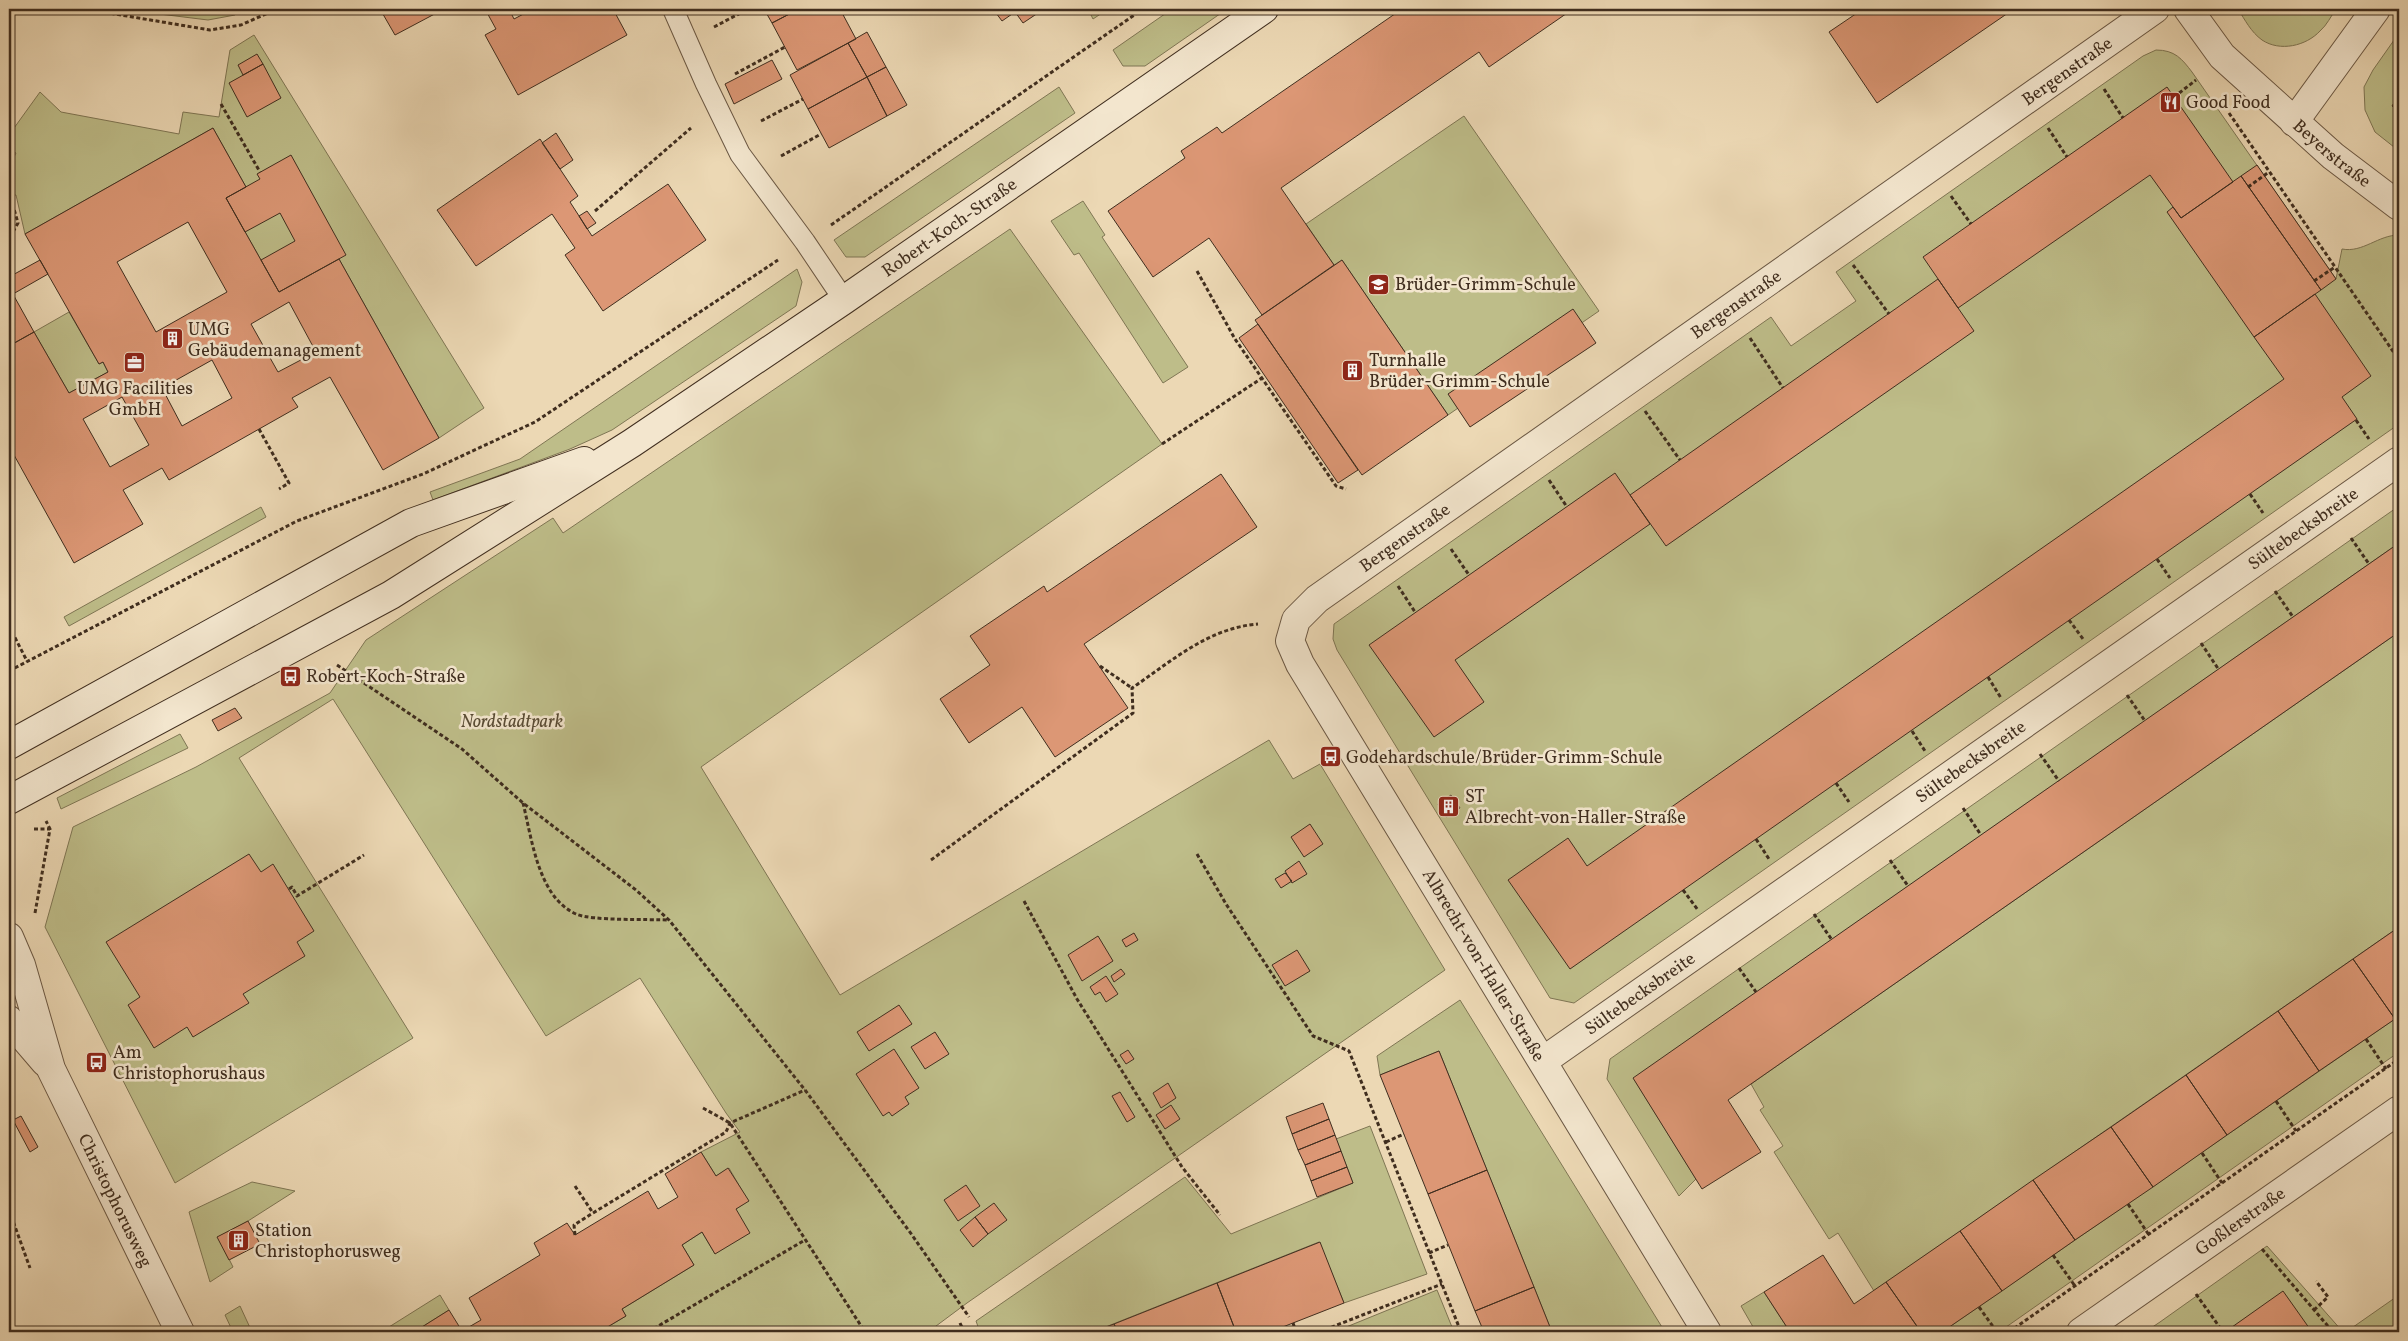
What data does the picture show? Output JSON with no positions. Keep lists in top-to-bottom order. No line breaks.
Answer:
{"streets":{"street":["Bergenstraße","Beyerstraße","Robert-Koch-Straße","Sültebecksbreite","Albrecht-von-Haller-Straße","Christophorusweg","Goßlerstraße"]},"crossings":[["Bergenstraße","Albrecht-von-Haller-Straße"],["Sültebecksbreite","Albrecht-von-Haller-Straße"]],"parks":["Nordstadtpark"],"places":{"restaurant":["Good Food"],"school or university":["Brüder-Grimm-Schule"],"building":["UMG Gebäudemanagement","Turnhalle Brüder-Grimm-Schule","ST Albrecht-von-Haller-Straße","Station Christophorusweg"],"office":["UMG Facilities GmbH"],"bus stop":["Robert-Koch-Straße","Godehardschule/Brüder-Grimm-Schule","Am Christophorushaus"]}}
